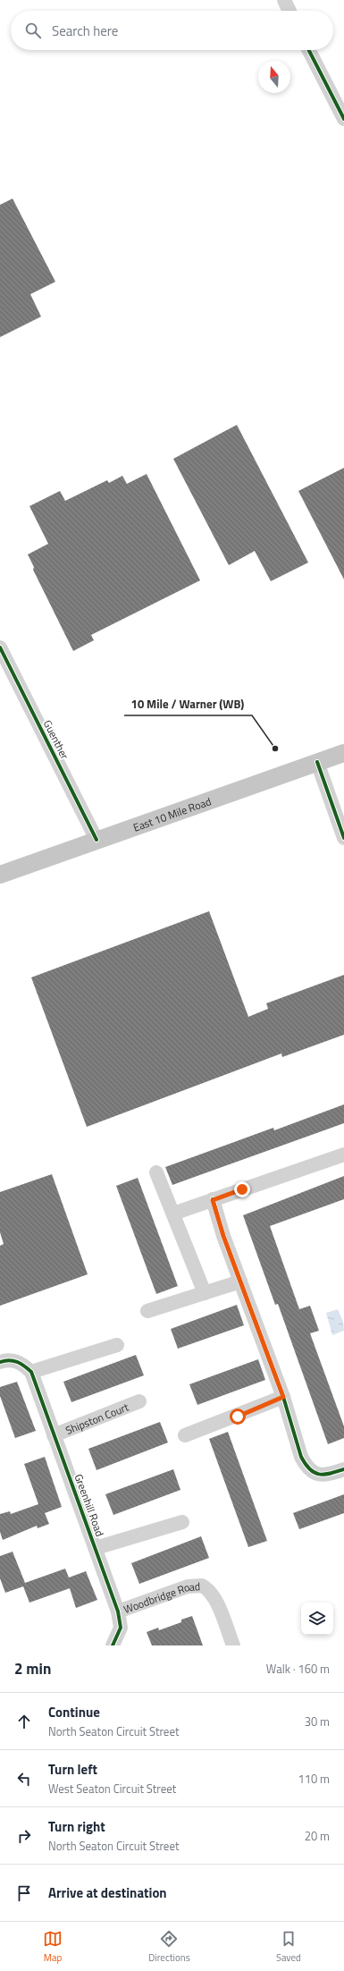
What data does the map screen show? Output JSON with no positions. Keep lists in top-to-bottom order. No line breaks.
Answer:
{"streets":{"main road":["East 10 Mile Road"],"street":["Guenther","Shipston Court","Greenhill Road","Woodbridge Road"]},"crossings":[["Guenther","East 10 Mile Road"],["Shipston Court","Greenhill Road"],["Greenhill Road","Woodbridge Road"]],"places":["10 Mile / Warner (WB)"],"north":"top","page":{"search":"Search here","heading":["2 min","Walk · 160 m"],"list":[["Continue","North Seaton Circuit Street","30 m"],["Turn left","West Seaton Circuit Street","110 m"],["Turn right","North Seaton Circuit Street","20 m"],"Arrive at destination"],"nav":["Map","Directions","Saved"]}}
